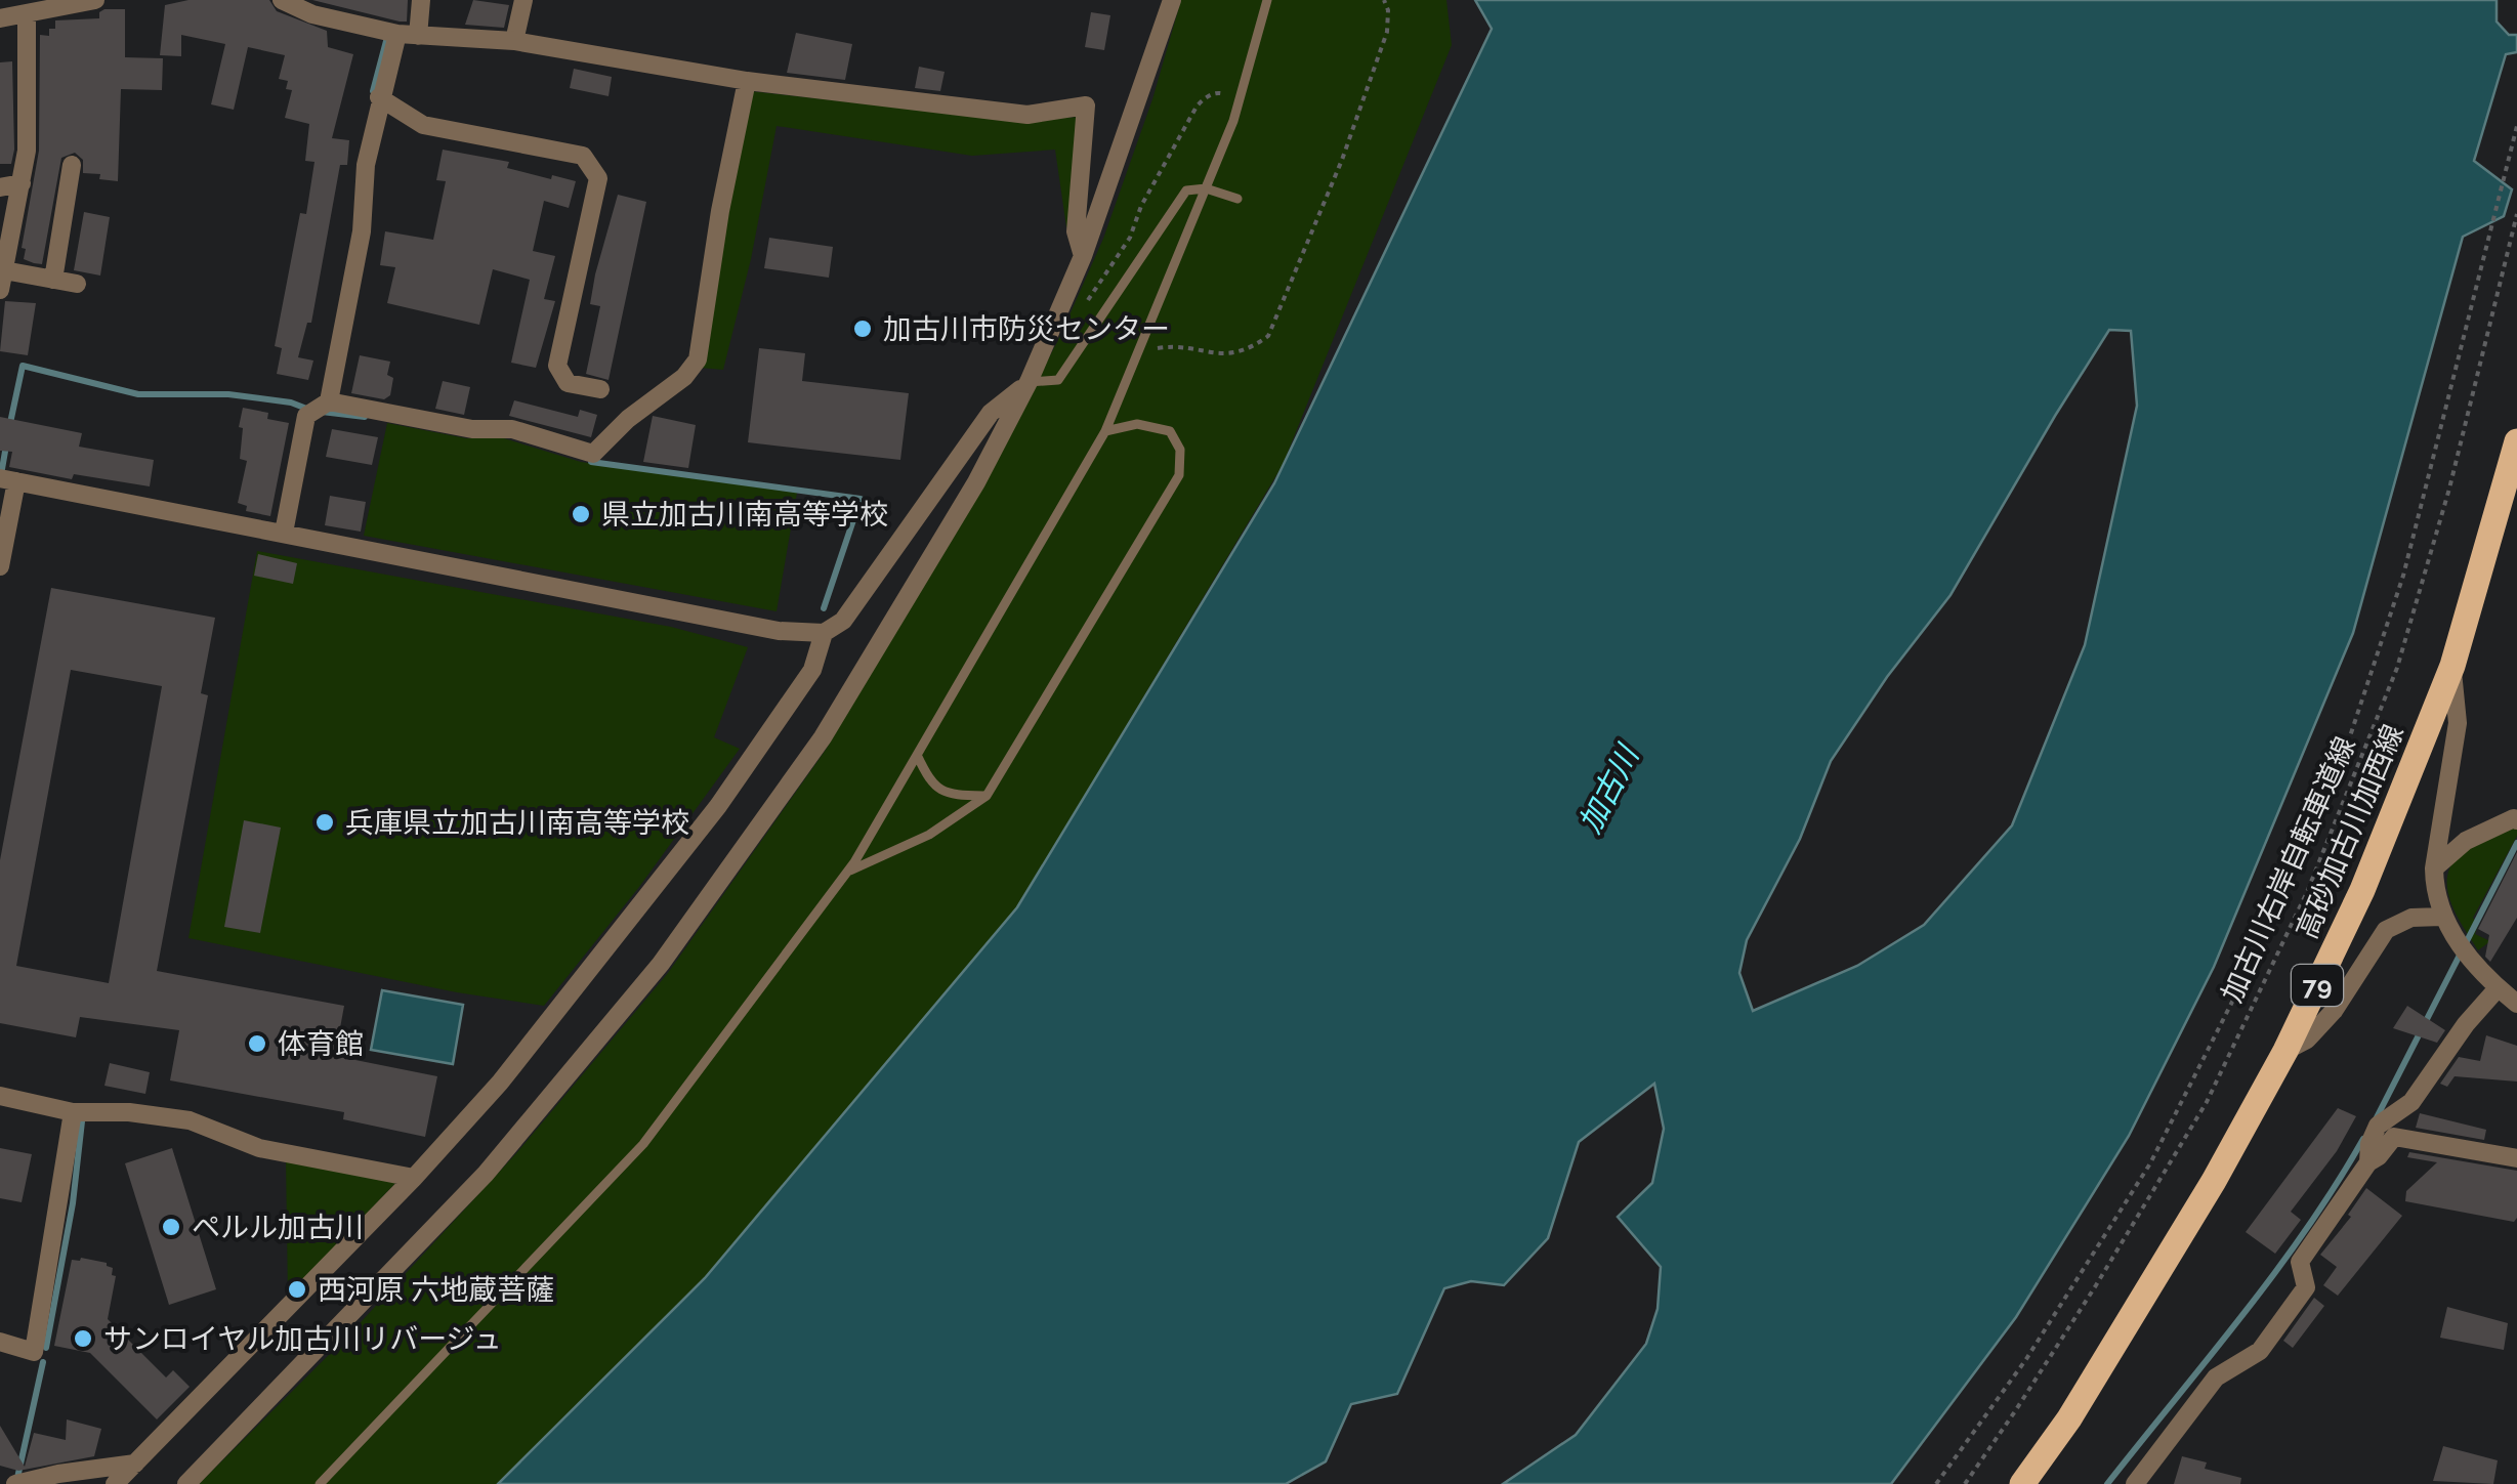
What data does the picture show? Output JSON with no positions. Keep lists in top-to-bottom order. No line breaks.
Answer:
{"streets":{"main road":["高砂加古川加西線","79"],"path":["加古川右岸自転車道線"]},"water":["加古川"],"places":["加古川市防災センター","県立加古川南高等学校","兵庫県立加古川南高等学校","体育館","ペルル加古川","西河原 六地蔵菩薩","サンロイヤル加古川リバージュ"]}
